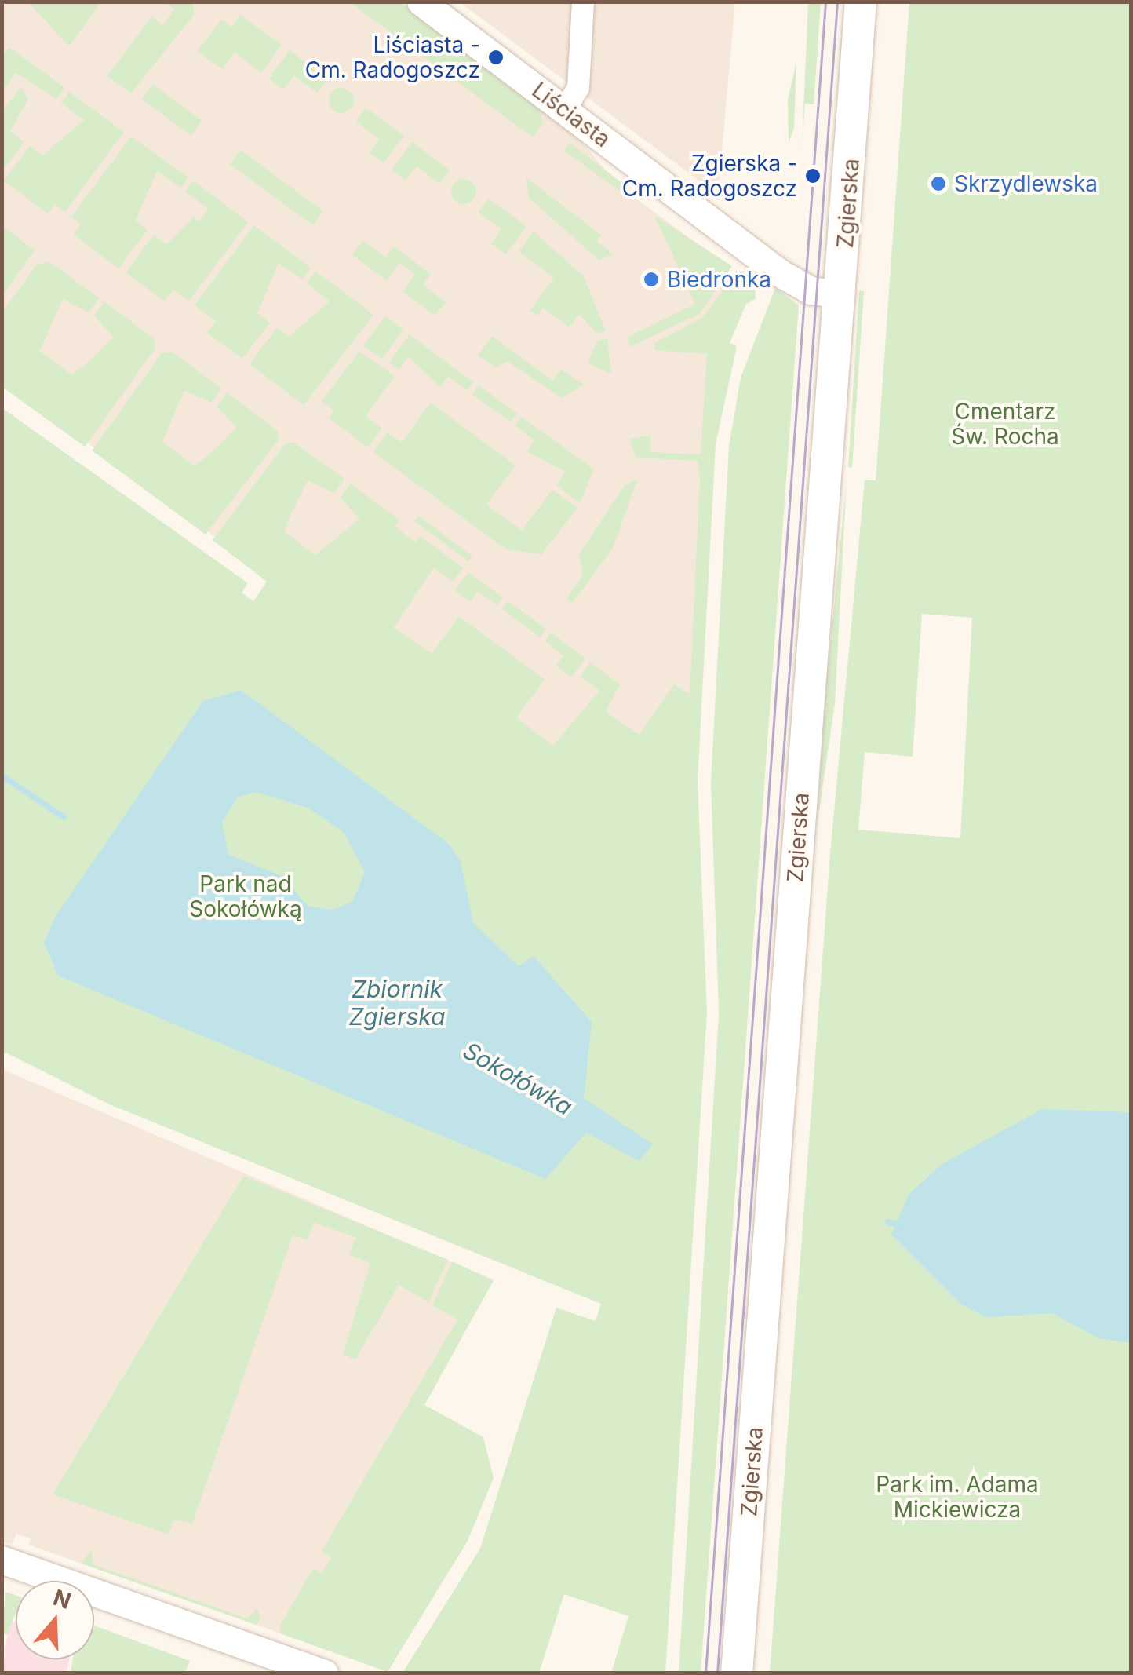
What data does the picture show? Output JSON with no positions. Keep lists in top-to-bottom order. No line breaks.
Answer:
{"streets":{"main road":["Zgierska"],"street":["Liściasta"]},"crossings":[["Liściasta","Zgierska"]],"water":["Zbiornik Zgierska","Sokołówka"],"parks":["Cmentarz Św. Rocha","Park nad Sokołówką","Park im. Adama Mickiewicza"],"places":["Liściasta - Cm. Radogoszcz","Zgierska - Cm. Radogoszcz","Skrzydlewska","Biedronka"],"north":"top"}
